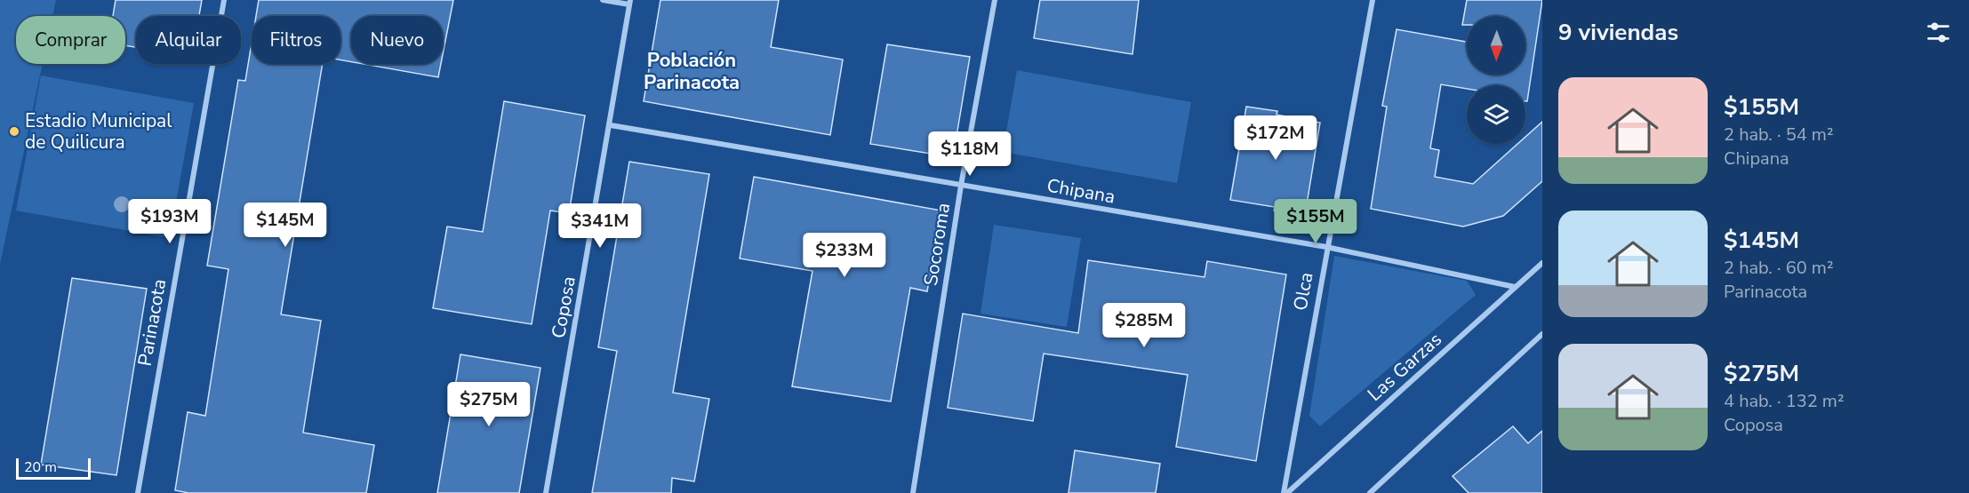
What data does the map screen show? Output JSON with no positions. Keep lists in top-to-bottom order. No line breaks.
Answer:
{"streets":{"street":["Chipana","Socoroma","Olca","Coposa","Parinacota","Las Garzas"]},"crossings":[["Chipana","Socoroma"],["Chipana","Olca"],["Chipana","Coposa"],["Chipana","Las Garzas"],["Olca","Las Garzas"]],"districts":["Población Parinacota"],"places":["Estadio Municipal de Quilicura"],"scale_bar":"20 m","north":"bottom","page":{"heading":"9 viviendas","chip":["Comprar","Alquilar","Filtros","Nuevo"],"list":[{"name":"$155M","note":"2 hab. · 54 m² · Chipana"},{"name":"$145M","note":"2 hab. · 60 m² · Parinacota"},{"name":"$275M","note":"4 hab. · 132 m² · Coposa"}],"price":["$172M","$118M","$193M","$155M","$145M","$341M","$233M","$285M","$275M"],"scale":"20 m"}}
